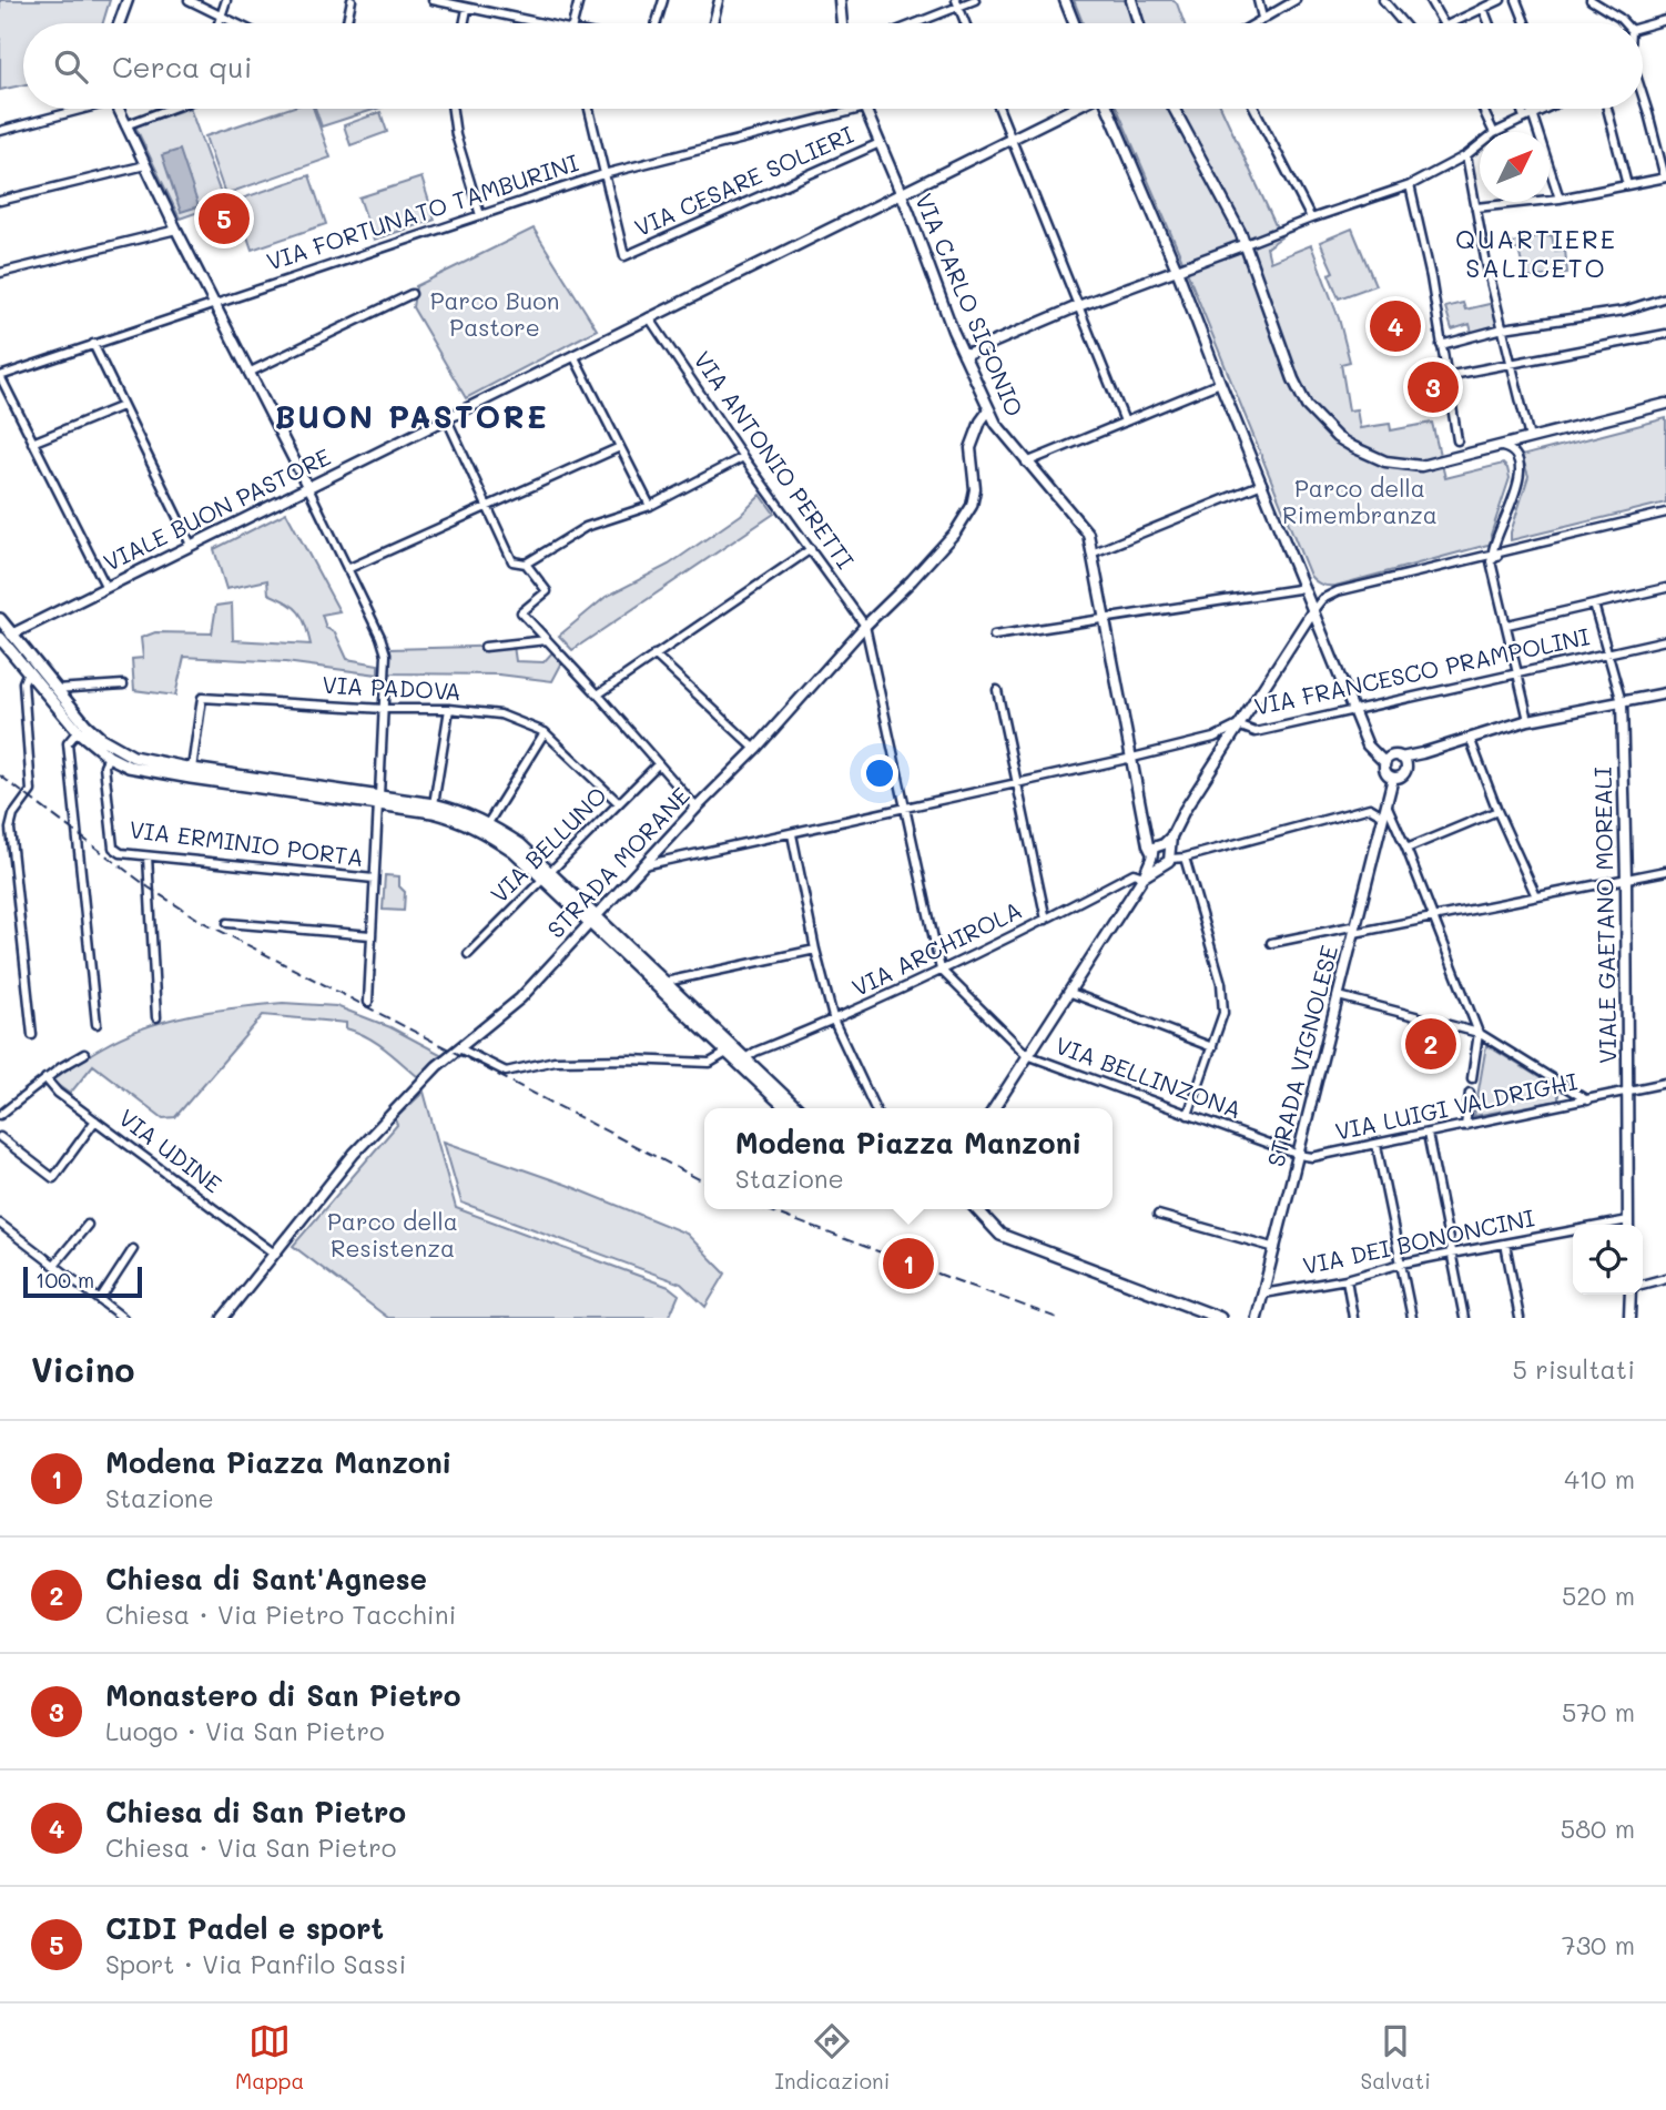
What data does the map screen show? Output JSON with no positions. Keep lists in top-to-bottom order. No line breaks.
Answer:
{"streets":{"street":["VIA CESARE SOLIERI","VIA FORTUNATO TAMBURINI","VIA CARLO SIGONIO","VIA ANTONIO PERETTI","VIALE BUON PASTORE","VIA FRANCESCO PRAMPOLINI","VIA PADOVA","VIA ERMINIO PORTA","VIA BELLUNO","STRADA MORANE","VIALE GAETANO MOREALI","VIA ARCHIROLA","STRADA VIGNOLESE","VIA BELLINZONA","VIA LUIGI VALDRIGHI","VIA UDINE","VIA DEI BONONCINI"]},"crossings":[["VIA CESARE SOLIERI","VIA FORTUNATO TAMBURINI"],["VIA CESARE SOLIERI","VIA CARLO SIGONIO"],["VIA CARLO SIGONIO","VIALE BUON PASTORE"],["VIA CARLO SIGONIO","VIA FRANCESCO PRAMPOLINI"],["VIA CARLO SIGONIO","STRADA MORANE"],["VIA ANTONIO PERETTI","VIALE BUON PASTORE"],["VIA ANTONIO PERETTI","STRADA MORANE"],["VIA FRANCESCO PRAMPOLINI","STRADA MORANE"],["VIA FRANCESCO PRAMPOLINI","VIALE GAETANO MOREALI"],["VIA PADOVA","VIA BELLUNO"],["STRADA MORANE","VIA UDINE"],["VIALE GAETANO MOREALI","VIA LUIGI VALDRIGHI"],["STRADA VIGNOLESE","VIA BELLINZONA"],["STRADA VIGNOLESE","VIA LUIGI VALDRIGHI"],["STRADA VIGNOLESE","VIA DEI BONONCINI"],["VIA BELLINZONA","VIA LUIGI VALDRIGHI"]],"districts":["QUARTIERE SALICETO","BUON PASTORE"],"parks":["Parco Buon Pastore","Parco della Rimembranza","Parco della Resistenza"],"scale_bar":"100 m","north":"top right","page":{"search":"Cerca qui","pins":["5","4","3","2","1"],"popup":["Modena Piazza Manzoni","Stazione"],"scale":"100 m","heading":["Vicino","5 risultati"],"list":[{"mark":"1","name":"Modena Piazza Manzoni","note":"Stazione","value":"410 m"},{"mark":"2","name":"Chiesa di Sant'Agnese","note":"Chiesa · Via Pietro Tacchini","value":"520 m"},{"mark":"3","name":"Monastero di San Pietro","note":"Luogo · Via San Pietro","value":"570 m"},{"mark":"4","name":"Chiesa di San Pietro","note":"Chiesa · Via San Pietro","value":"580 m"},{"mark":"5","name":"CIDI Padel e sport","note":"Sport · Via Panfilo Sassi","value":"730 m"}],"nav":["Mappa","Indicazioni","Salvati"]}}
